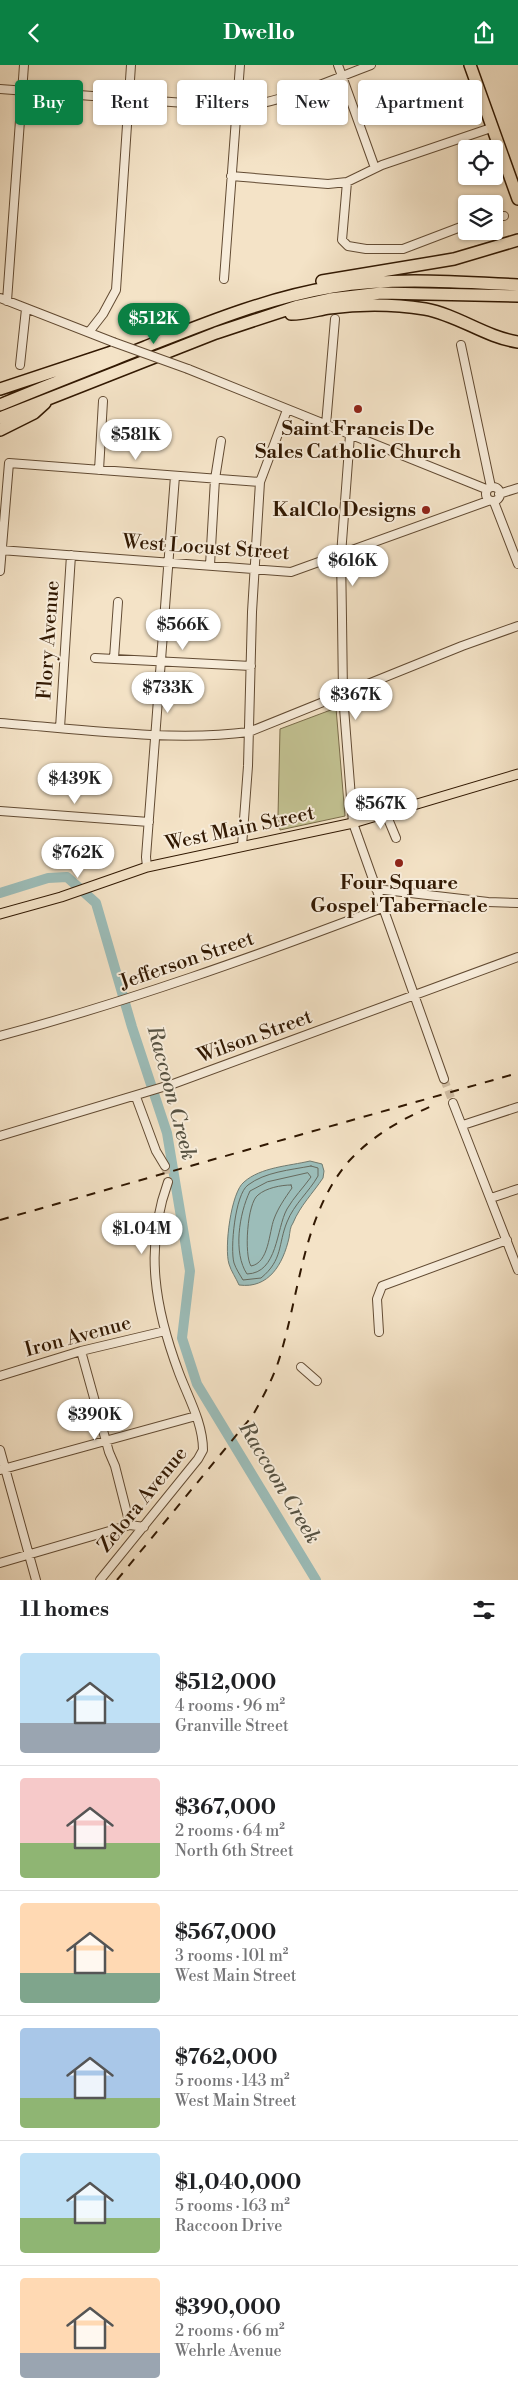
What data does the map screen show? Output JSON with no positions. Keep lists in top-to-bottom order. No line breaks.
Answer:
{"streets":{"main road":["West Main Street"],"street":["West Locust Street","Flory Avenue","Jefferson Street","Wilson Street","Iron Avenue","Zelora Avenue"]},"crossings":[["West Locust Street","Flory Avenue"]],"water":["Raccoon Creek"],"places":["Saint Francis De Sales Catholic Church","KalClo Designs","Four Square Gospel Tabernacle"],"page":{"header":"Dwello","chip":["Buy","Rent","Filters","New","Apartment"],"price":["$512K","$581K","$616K","$566K","$733K","$367K","$439K","$567K","$762K","$1.04M","$390K"],"heading":"11 homes","list":[{"name":"$512,000","note":"4 rooms · 96 m² · Granville Street"},{"name":"$367,000","note":"2 rooms · 64 m² · North 6th Street"},{"name":"$567,000","note":"3 rooms · 101 m² · West Main Street"},{"name":"$762,000","note":"5 rooms · 143 m² · West Main Street"},{"name":"$1,040,000","note":"5 rooms · 163 m² · Raccoon Drive"},{"name":"$390,000","note":"2 rooms · 66 m² · Wehrle Avenue"}]}}
